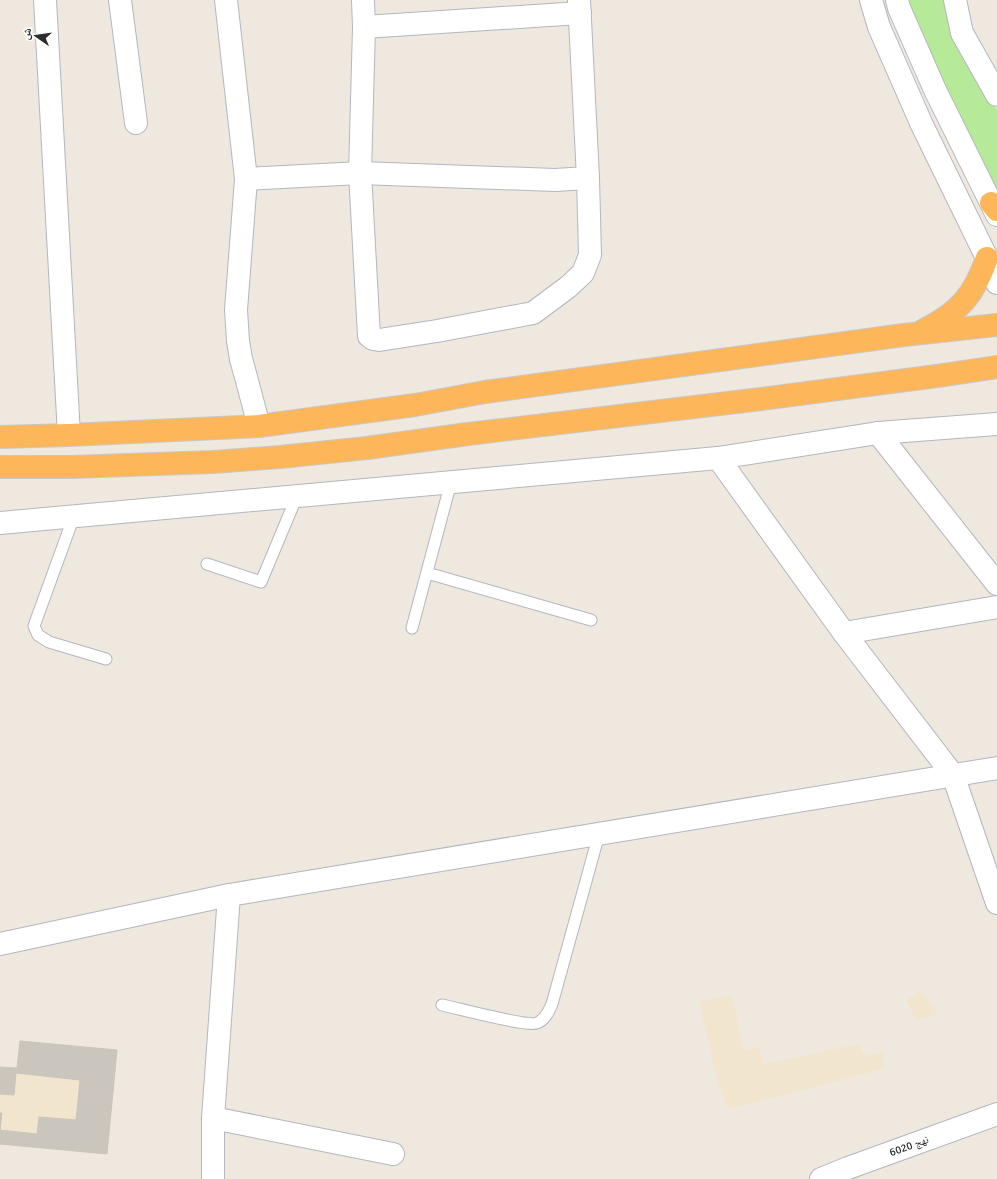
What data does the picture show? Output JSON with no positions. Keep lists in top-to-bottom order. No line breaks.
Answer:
{"streets":{"street":["نهج 6020"]},"north":"left"}
